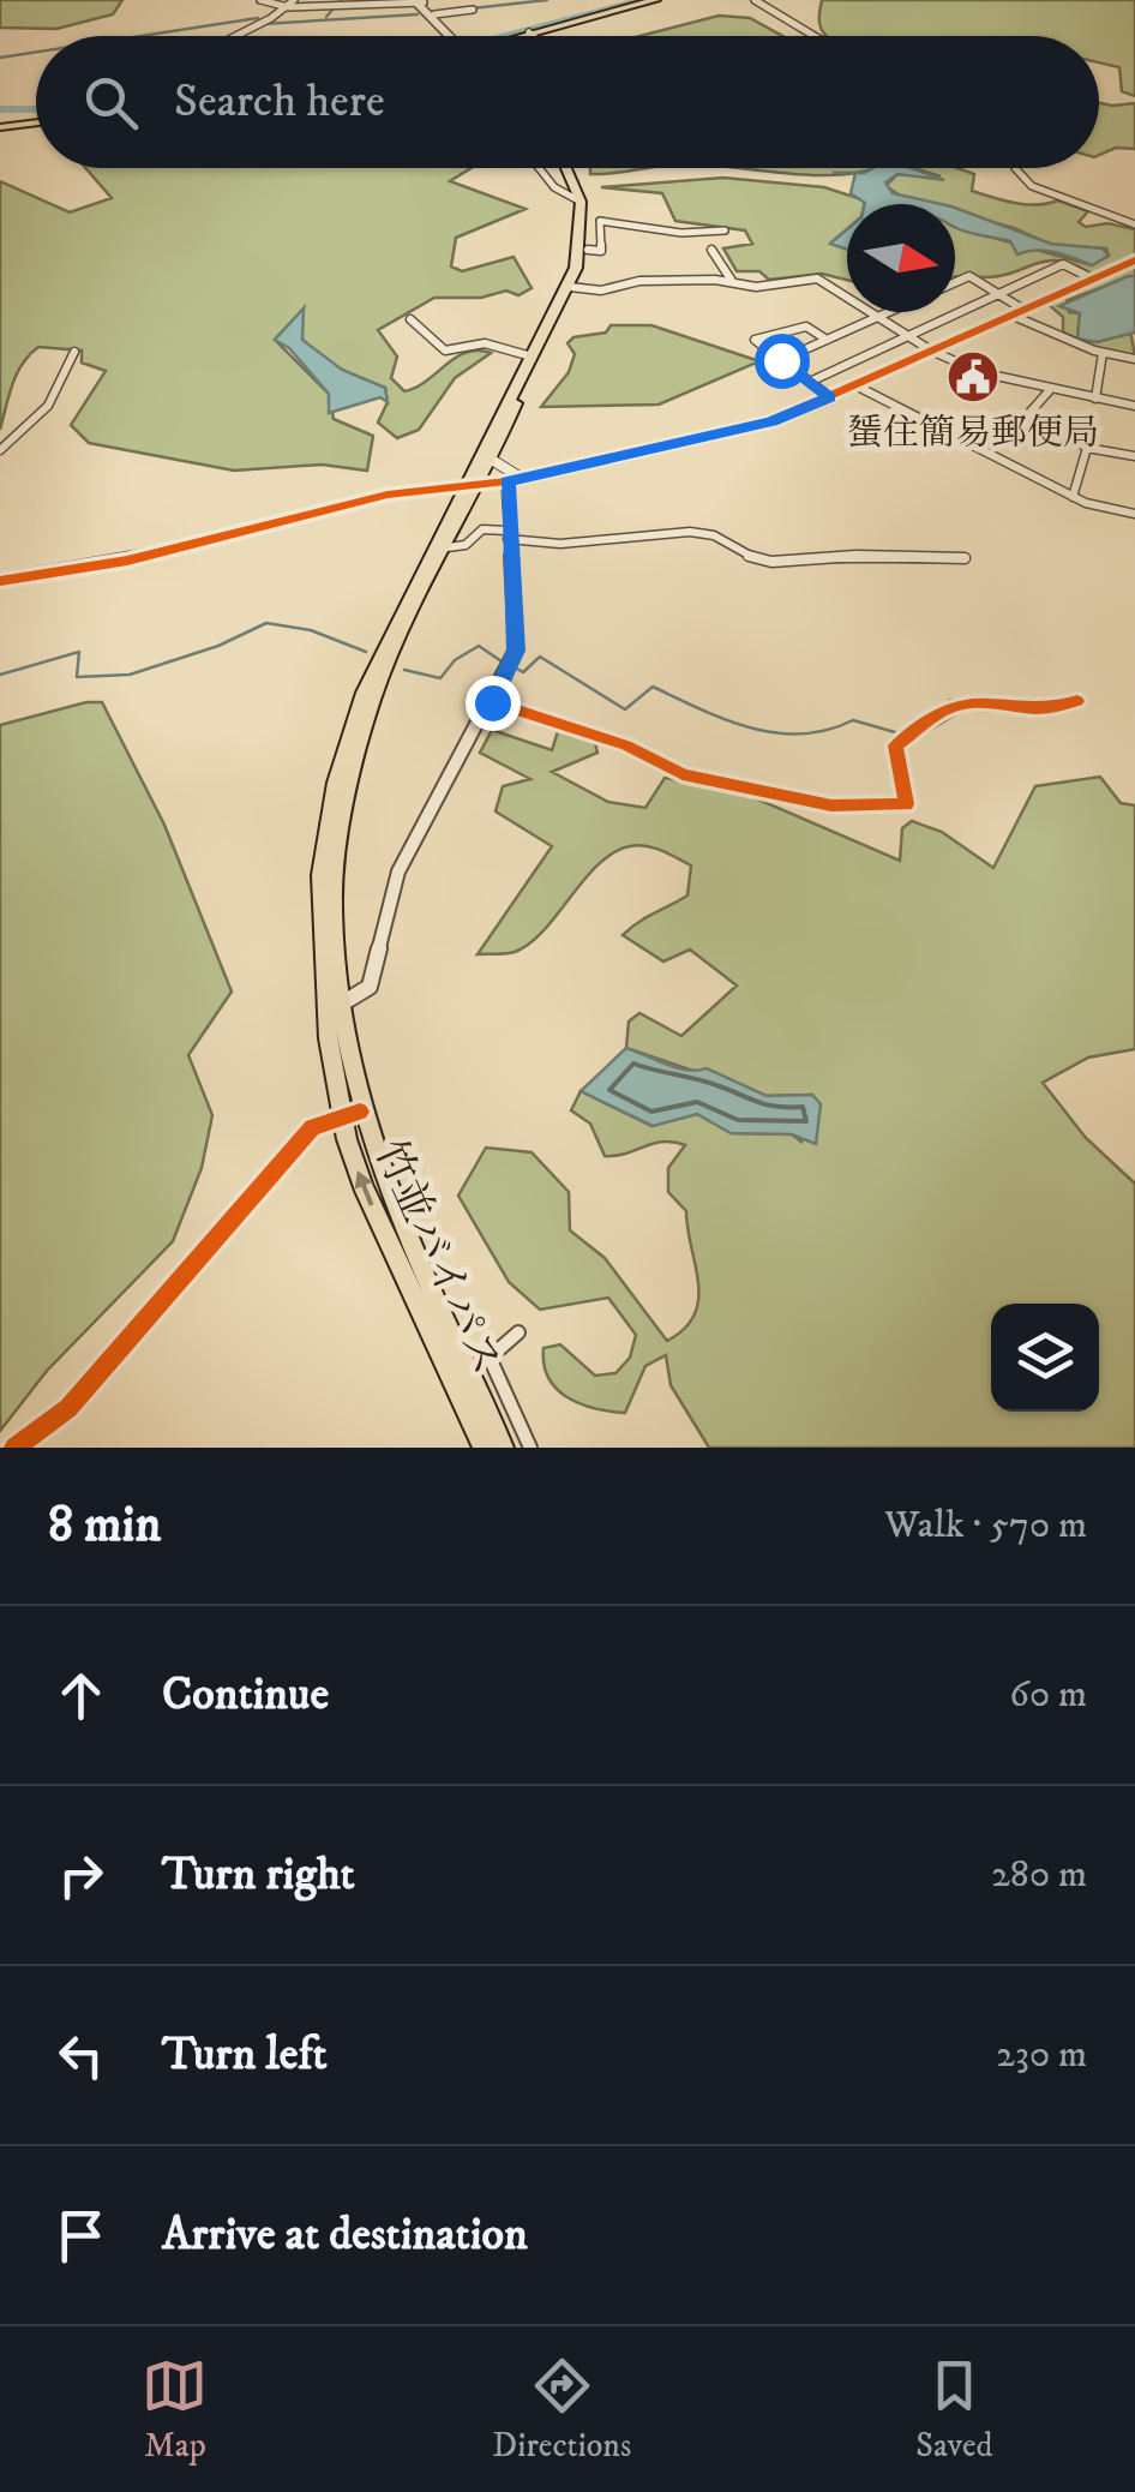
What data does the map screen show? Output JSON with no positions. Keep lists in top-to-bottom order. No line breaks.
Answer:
{"streets":{"main road":["竹並バイパス"]},"places":{"public building":["蜑住簡易郵便局"]},"north":"right","page":{"search":"Search here","heading":["8 min","Walk · 570 m"],"list":[["Continue","60 m"],["Turn right","280 m"],["Turn left","230 m"],"Arrive at destination"],"nav":["Map","Directions","Saved"]}}
